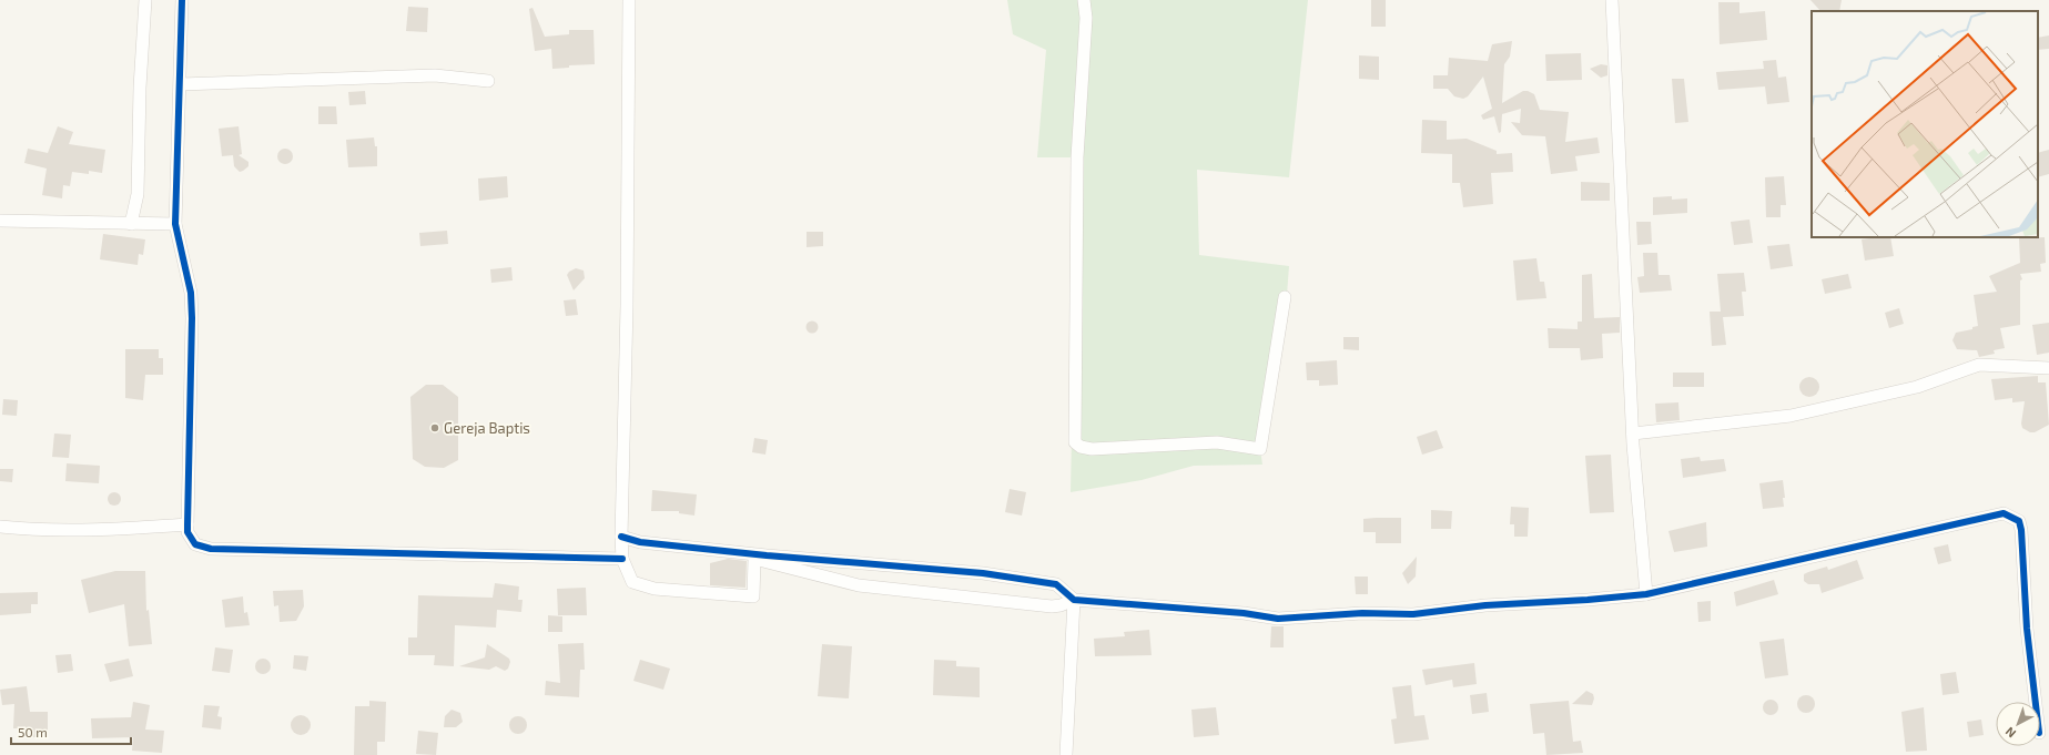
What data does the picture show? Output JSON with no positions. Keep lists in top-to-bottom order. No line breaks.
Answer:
{"places":["Gereja Baptis"],"scale_bar":"50 m","north":"bottom left"}
